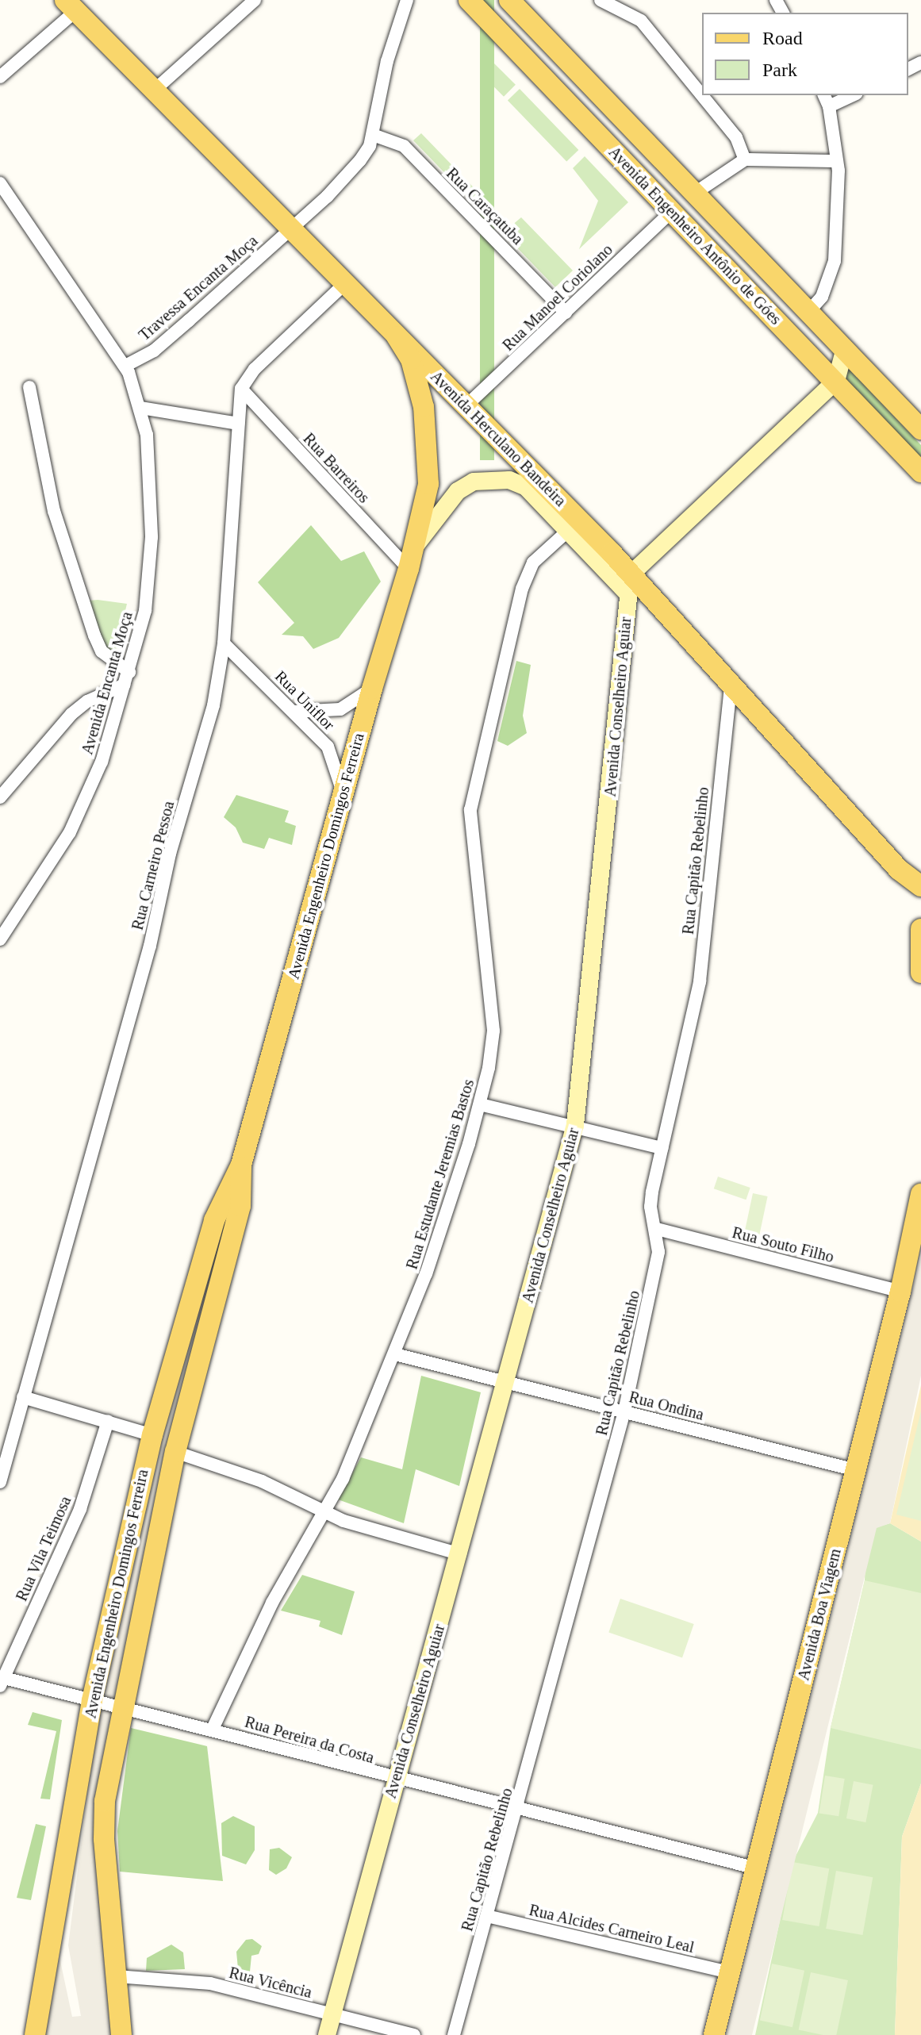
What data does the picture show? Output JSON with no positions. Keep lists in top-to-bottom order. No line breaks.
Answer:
{"streets":{"main road":["Avenida Engenheiro Antônio de Góes","Avenida Herculano Bandeira","Avenida Conselheiro Aguiar","Avenida Engenheiro Domingos Ferreira","Avenida Boa Viagem"],"street":["Rua Caraçatuba","Travessa Encanta Moça","Rua Manoel Coriolano","Rua Barreiros","Avenida Encanta Moça","Rua Uniflor","Rua Capitão Rebelinho","Rua Carneiro Pessoa","Rua Estudante Jeremias Bastos","Rua Souto Filho","Rua Ondina","Rua Vila Teimosa","Rua Pereira da Costa","Rua Alcides Carneiro Leal","Rua Vicência"]},"crossings":[["Rua Caraçatuba","Travessa Encanta Moça"],["Rua Caraçatuba","Rua Manoel Coriolano"],["Avenida Engenheiro Antônio de Góes","Rua Manoel Coriolano"],["Travessa Encanta Moça","Avenida Herculano Bandeira"],["Travessa Encanta Moça","Avenida Encanta Moça"],["Rua Manoel Coriolano","Avenida Herculano Bandeira"],["Avenida Herculano Bandeira","Avenida Conselheiro Aguiar"],["Avenida Herculano Bandeira","Avenida Engenheiro Domingos Ferreira"],["Avenida Herculano Bandeira","Rua Capitão Rebelinho"],["Avenida Herculano Bandeira","Rua Estudante Jeremias Bastos"],["Rua Barreiros","Avenida Engenheiro Domingos Ferreira"],["Rua Barreiros","Rua Carneiro Pessoa"],["Rua Uniflor","Avenida Engenheiro Domingos Ferreira"],["Rua Uniflor","Rua Carneiro Pessoa"],["Avenida Conselheiro Aguiar","Rua Ondina"],["Avenida Conselheiro Aguiar","Rua Pereira da Costa"],["Avenida Conselheiro Aguiar","Rua Vicência"],["Avenida Engenheiro Domingos Ferreira","Rua Pereira da Costa"],["Avenida Engenheiro Domingos Ferreira","Rua Vicência"],["Rua Capitão Rebelinho","Rua Souto Filho"],["Rua Capitão Rebelinho","Rua Ondina"],["Rua Capitão Rebelinho","Rua Pereira da Costa"],["Rua Capitão Rebelinho","Rua Alcides Carneiro Leal"],["Rua Estudante Jeremias Bastos","Rua Ondina"],["Rua Estudante Jeremias Bastos","Rua Pereira da Costa"],["Rua Souto Filho","Avenida Boa Viagem"],["Rua Ondina","Avenida Boa Viagem"],["Rua Vila Teimosa","Rua Pereira da Costa"],["Avenida Boa Viagem","Rua Pereira da Costa"],["Avenida Boa Viagem","Rua Alcides Carneiro Leal"]],"legend":["Road","Park"]}
